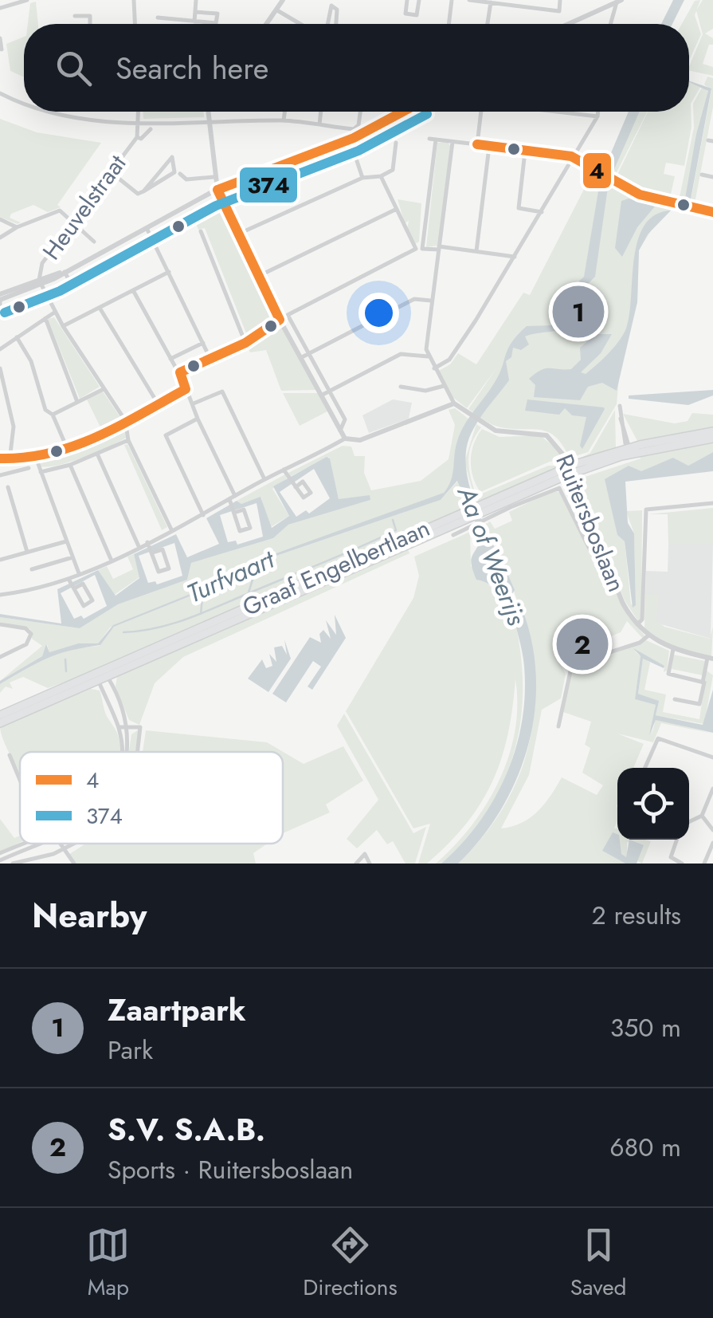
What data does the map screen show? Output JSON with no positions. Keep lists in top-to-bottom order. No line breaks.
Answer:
{"streets":{"main road":["Graaf Engelbertlaan"],"street":["Heuvelstraat","Ruitersboslaan"]},"crossings":[["Ruitersboslaan","Graaf Engelbertlaan"]],"water":["Aa of Weerijs","Turfvaart"],"lines":["transit line 4","transit line 374"],"legend":["4","374"],"page":{"search":"Search here","pins":["1","2"],"heading":["Nearby","2 results"],"list":[{"mark":"1","name":"Zaartpark","note":"Park","value":"350 m"},{"mark":"2","name":"S.V. S.A.B.","note":"Sports · Ruitersboslaan","value":"680 m"}],"nav":["Map","Directions","Saved"]}}
